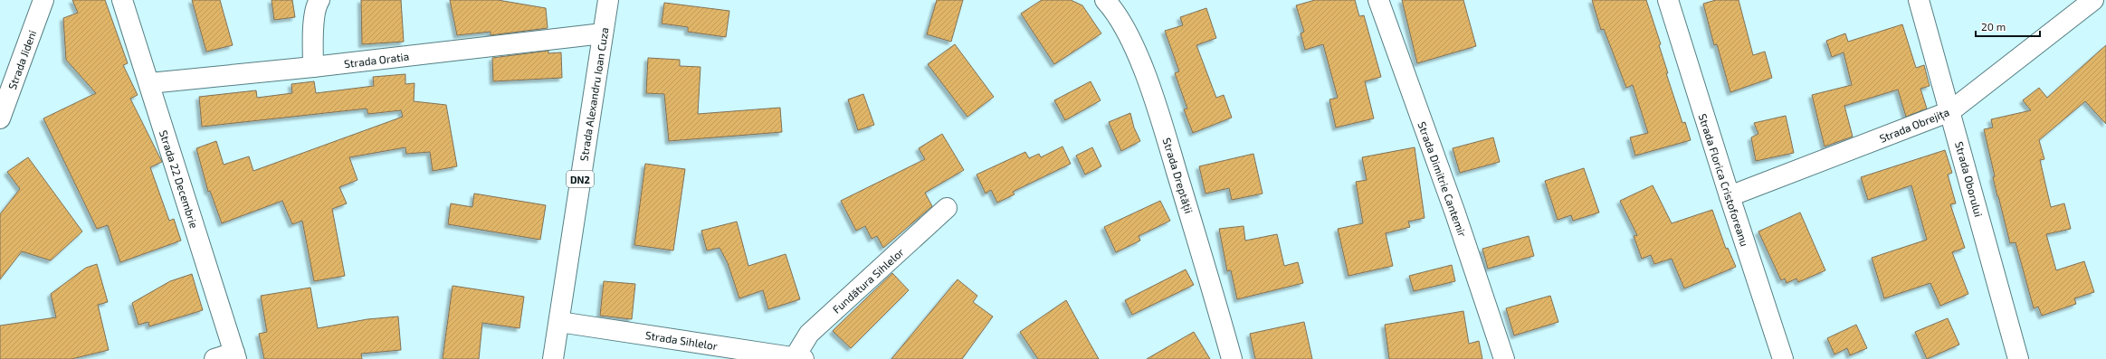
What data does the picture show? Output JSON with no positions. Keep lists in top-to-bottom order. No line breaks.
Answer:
{"streets":{"street":["Strada Jideni","Strada Oratia","Strada Alexandru Ioan Cuza","Strada Obrejița","Strada Dreptății","Strada 22 Decembrie","DN2","Strada Dimitrie Cantemir","Strada Oborului","Strada Florica Cristoforeanu","Fundătura Sihlelor","Strada Sihlelor"]},"crossings":[["Strada Oratia","Strada Alexandru Ioan Cuza"],["Strada Oratia","Strada 22 Decembrie"],["Strada Alexandru Ioan Cuza","Strada Sihlelor"],["Strada Obrejița","Strada Oborului"],["Strada Obrejița","Strada Florica Cristoforeanu"],["Fundătura Sihlelor","Strada Sihlelor"]],"scale_bar":"20 m"}
